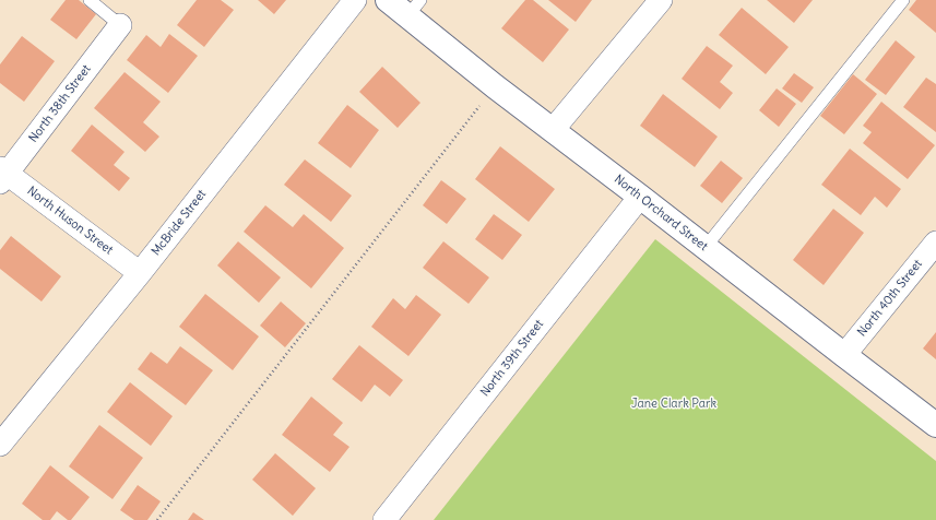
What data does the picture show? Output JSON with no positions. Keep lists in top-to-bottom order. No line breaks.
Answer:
{"streets":{"street":["North 38th Street","North Orchard Street","North Huson Street","McBride Street","North 40th Street","North 39th Street"]},"crossings":[["North 38th Street","North Huson Street"],["North Orchard Street","North 40th Street"],["North Orchard Street","North 39th Street"],["North Huson Street","McBride Street"]],"parks":["Jane Clark Park"]}
